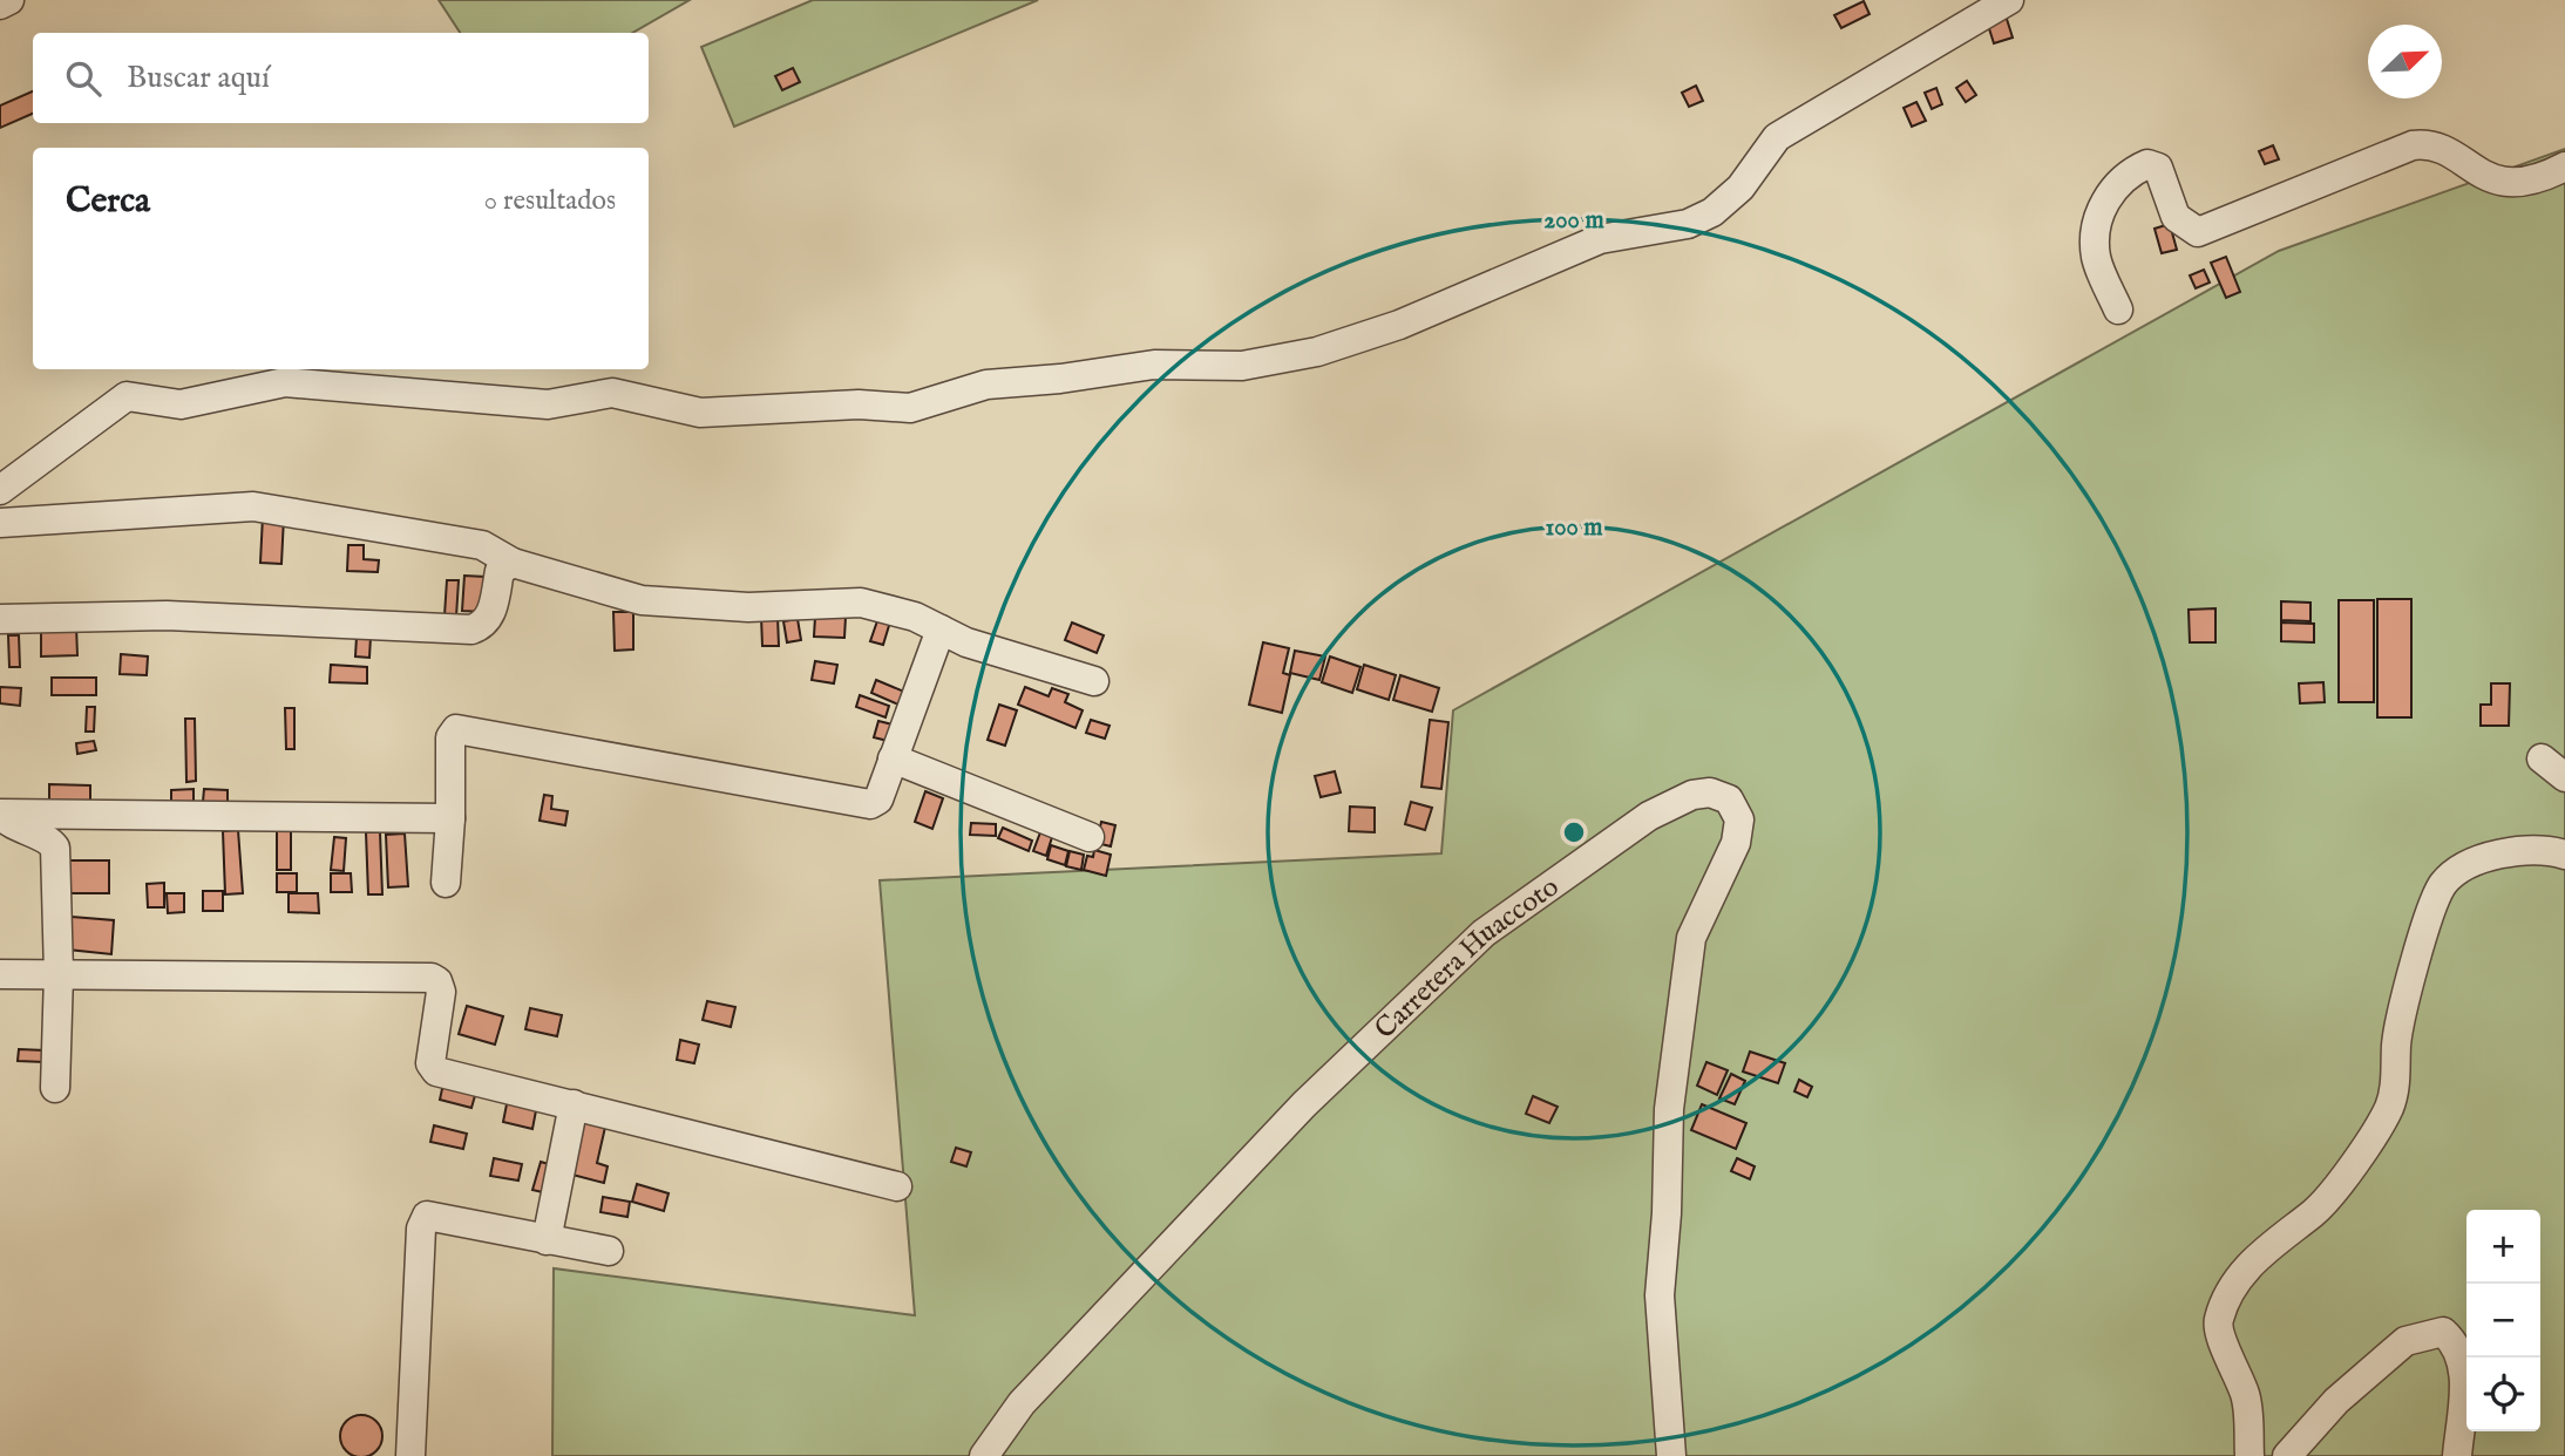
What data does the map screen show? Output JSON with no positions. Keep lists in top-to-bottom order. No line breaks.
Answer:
{"streets":{"street":["Carretera Huaccoto"]},"north":"top right","page":{"search":"Buscar aquí","heading":["Cerca","0 resultados"],"map_buttons":["+","−"]},"rings":["200 m","100 m"]}
